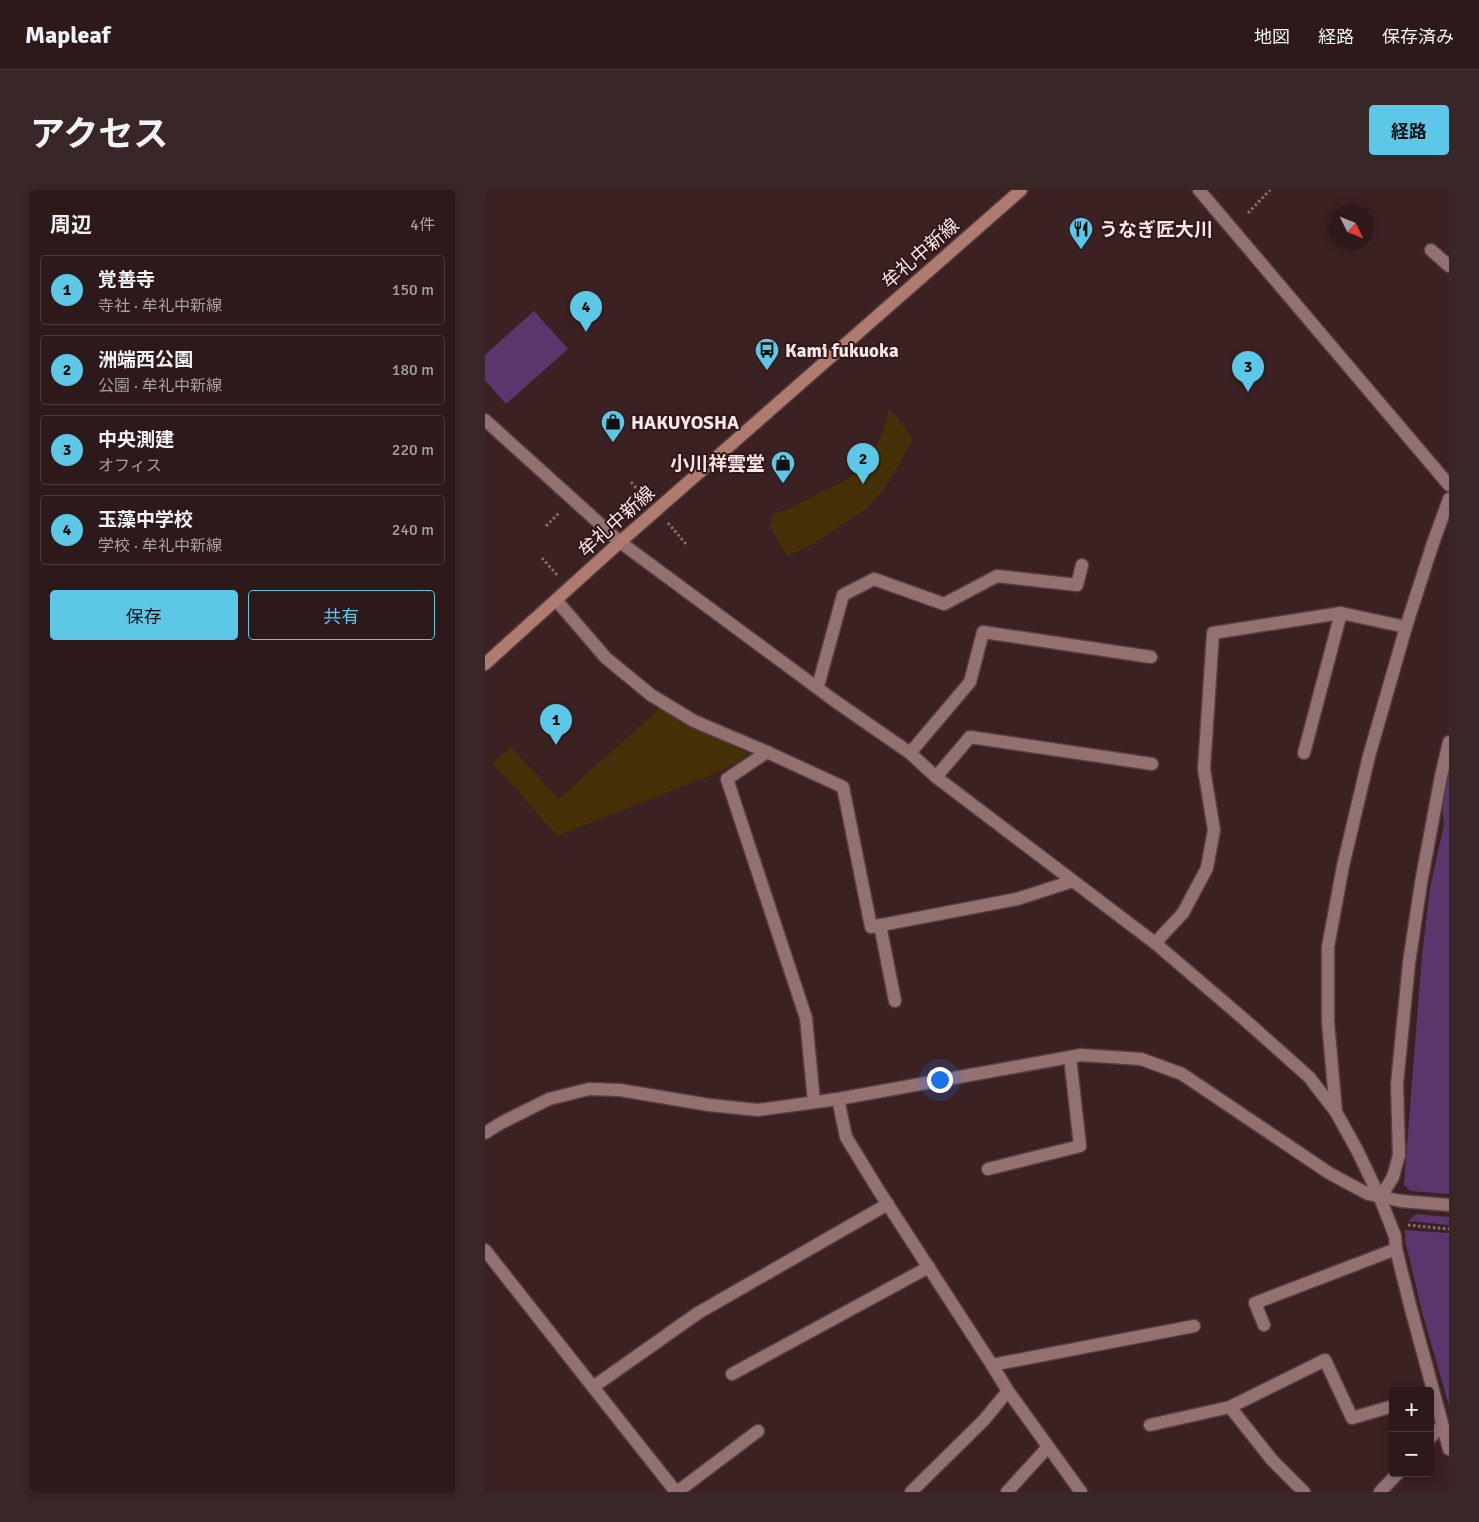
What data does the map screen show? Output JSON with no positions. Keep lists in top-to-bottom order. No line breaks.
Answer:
{"streets":{"main road":["牟礼中新線"]},"places":{"restaurant":["うなぎ匠大川"],"bus stop":["Kami fukuoka"],"shop":["HAKUYOSHA","小川祥雲堂"]},"north":"bottom right","page":{"header":"Mapleaf","nav":["地図","経路","保存済み"],"title":"アクセス","buttons":["経路",["保存","共有"]],"heading":["周辺","4件"],"list":[{"mark":"1","name":"覚善寺","note":"寺社 · 牟礼中新線","value":"150 m"},{"mark":"2","name":"洲端西公園","note":"公園 · 牟礼中新線","value":"180 m"},{"mark":"3","name":"中央測建","note":"オフィス","value":"220 m"},{"mark":"4","name":"玉藻中学校","note":"学校 · 牟礼中新線","value":"240 m"}],"pins":["4","3","2","1"],"map_buttons":["+","−"]}}
